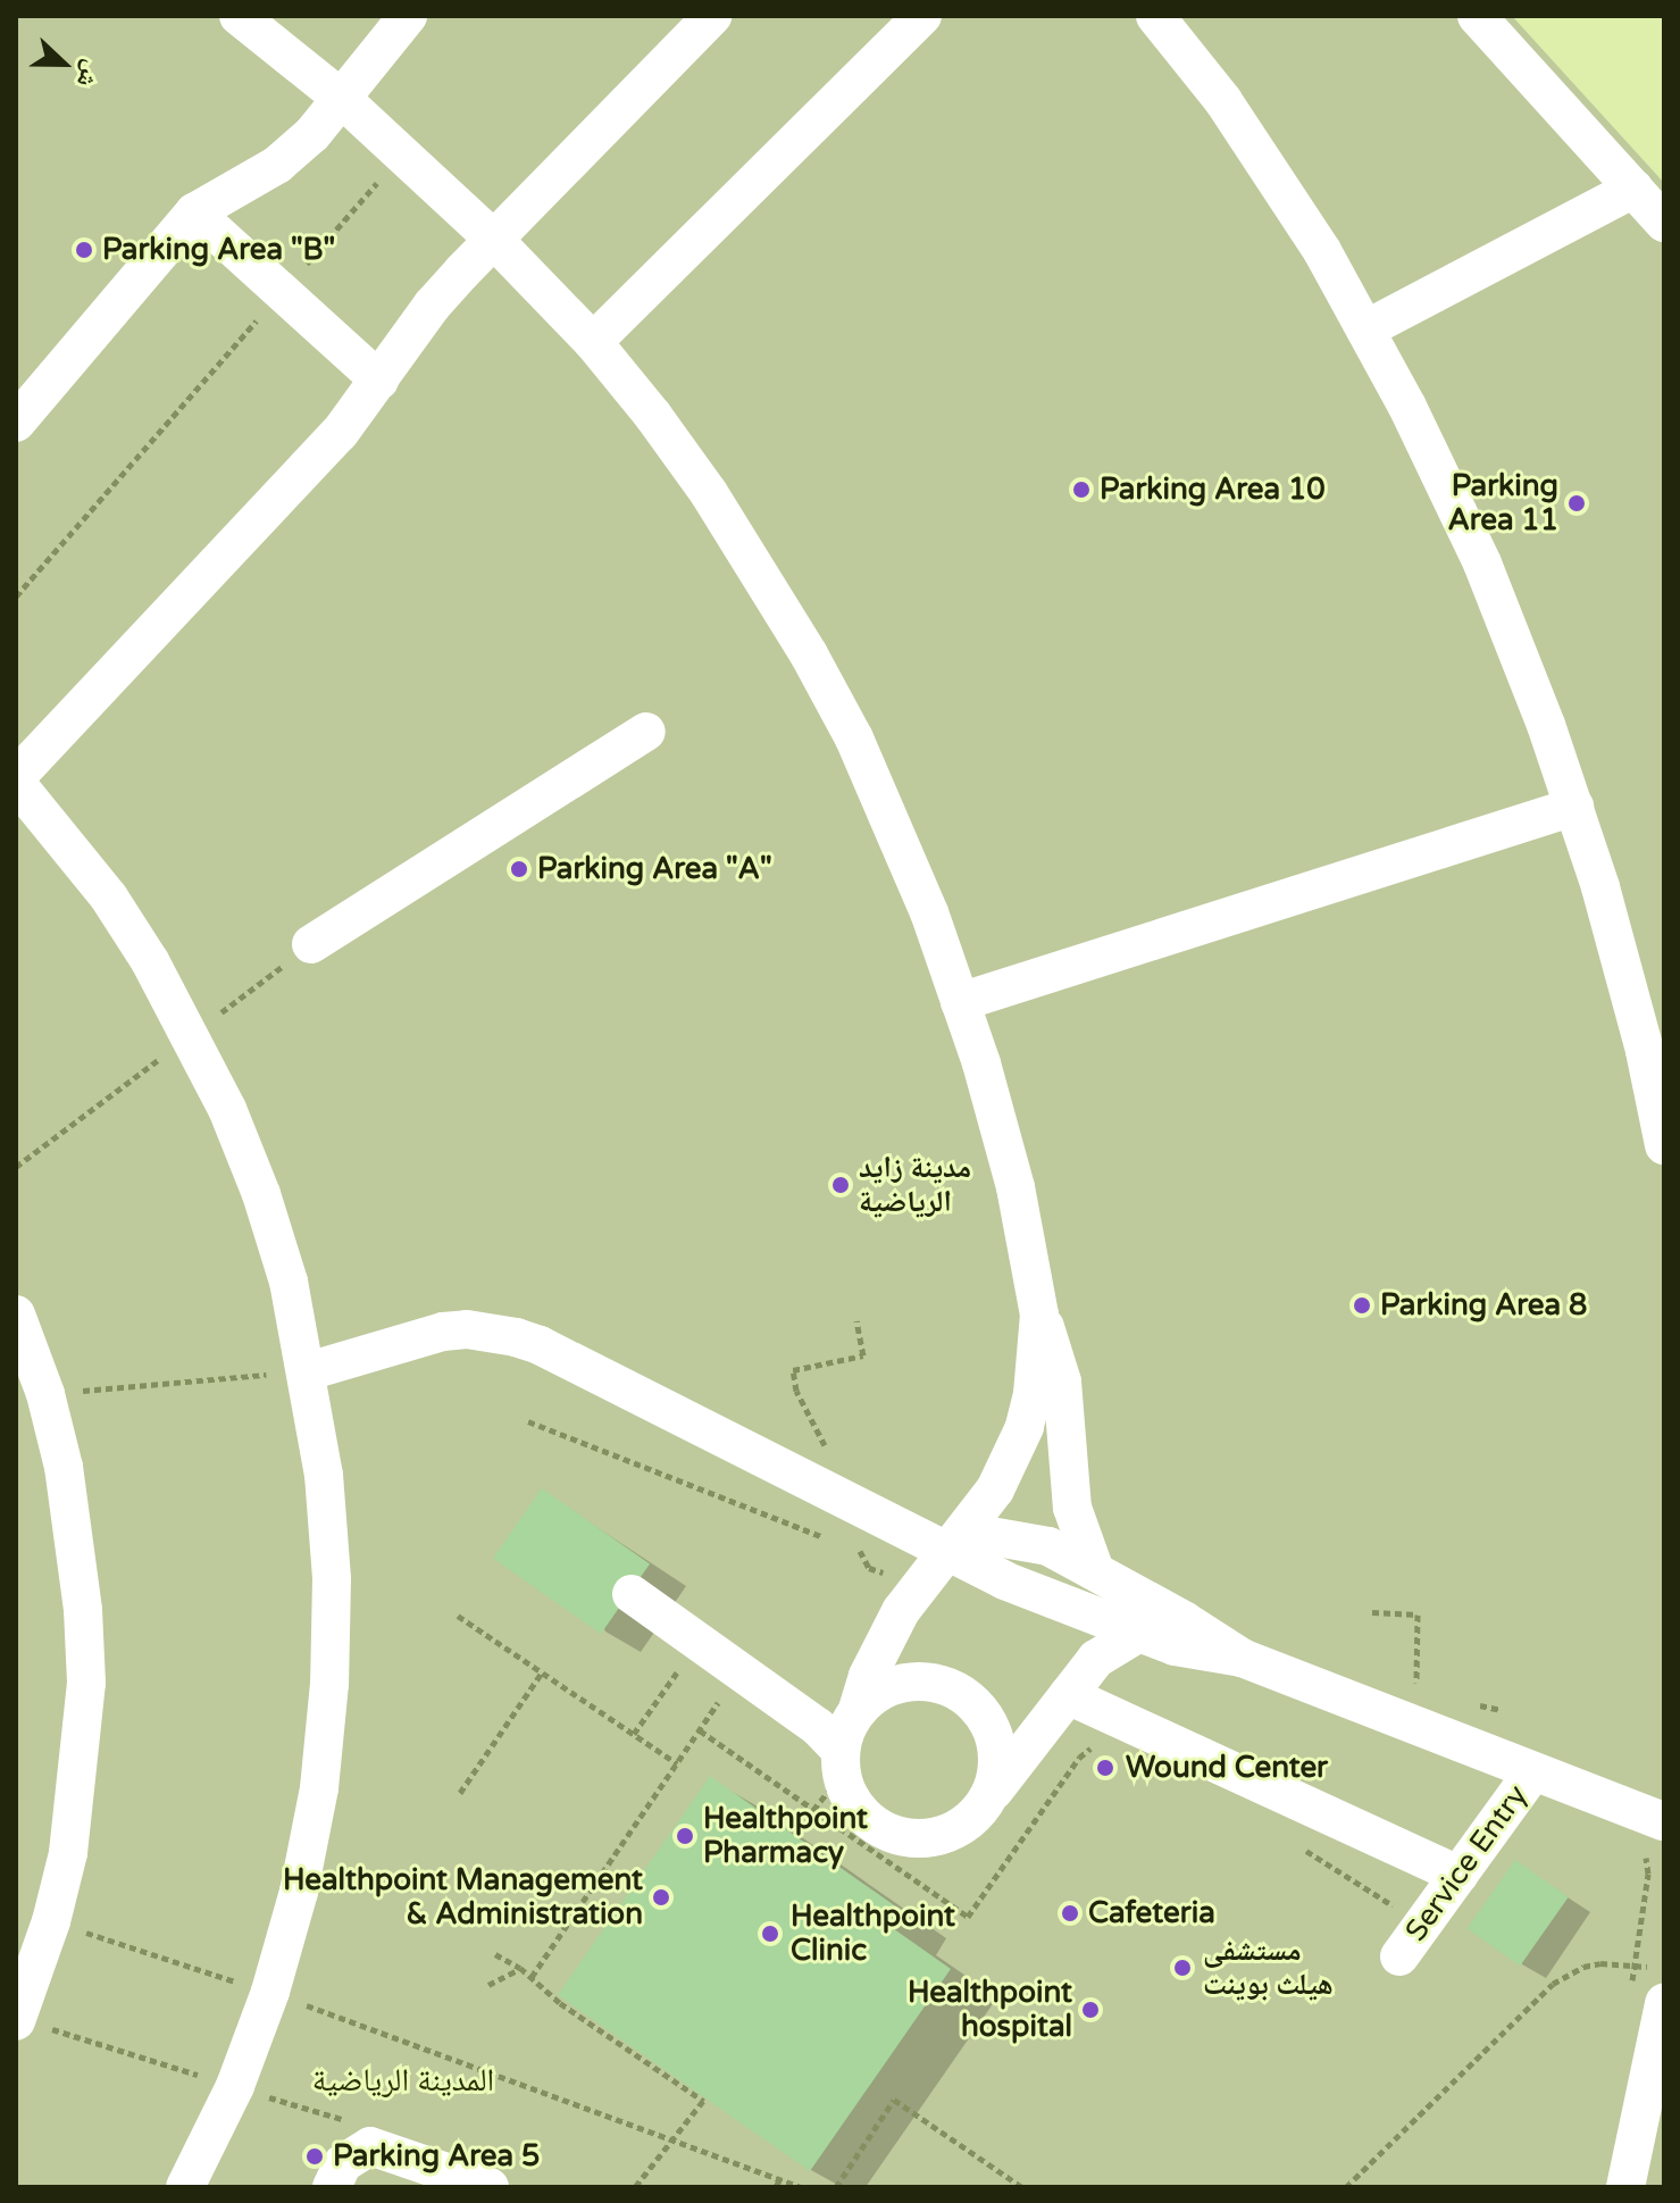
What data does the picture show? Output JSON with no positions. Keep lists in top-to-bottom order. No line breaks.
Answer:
{"streets":{"lane":["Service Entry"]},"districts":["المدينة الرياضية"],"places":["Parking Area \"B\"","Parking Area 10","Parking Area 11","Parking Area \"A\"","مدينة زايد الرياضية","Parking Area 8","Wound Center","Healthpoint Pharmacy","Healthpoint Management & Administration","Cafeteria","Healthpoint Clinic","مستشفى هيلث بوينت","Healthpoint hospital","Parking Area 5"],"north":"right"}
